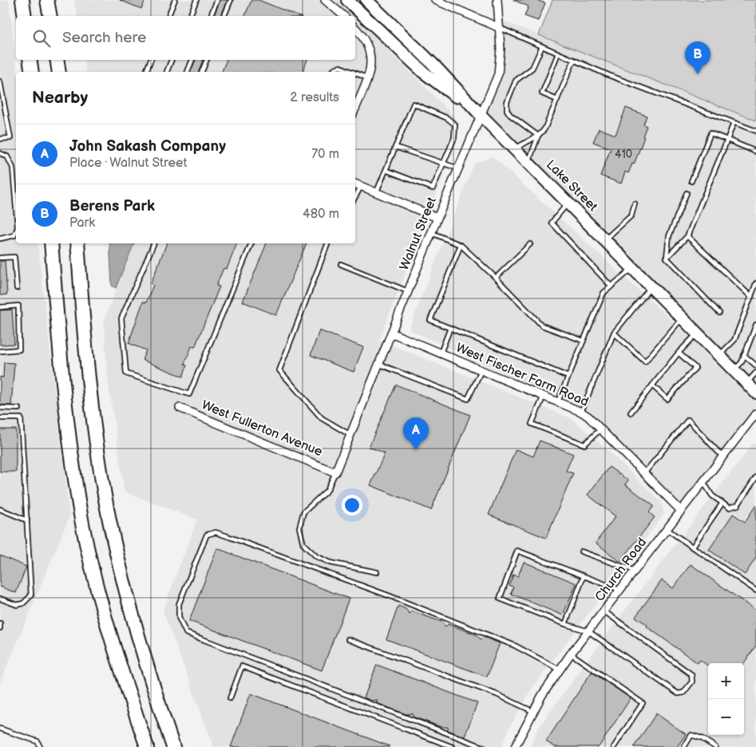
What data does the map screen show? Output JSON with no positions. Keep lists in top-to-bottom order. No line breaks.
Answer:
{"streets":{"main road":["Lake Street"],"street":["Walnut Street","West Fischer Farm Road","West Fullerton Avenue","Church Road"]},"crossings":[["Lake Street","Walnut Street"],["Walnut Street","West Fischer Farm Road"],["Walnut Street","West Fullerton Avenue"],["West Fischer Farm Road","Church Road"]],"house_numbers":["410"],"page":{"search":"Search here","pins":["B","A"],"heading":["Nearby","2 results"],"list":[{"mark":"A","name":"John Sakash Company","note":"Place · Walnut Street","value":"70 m"},{"mark":"B","name":"Berens Park","note":"Park","value":"480 m"}],"map_buttons":["+","−"]}}
